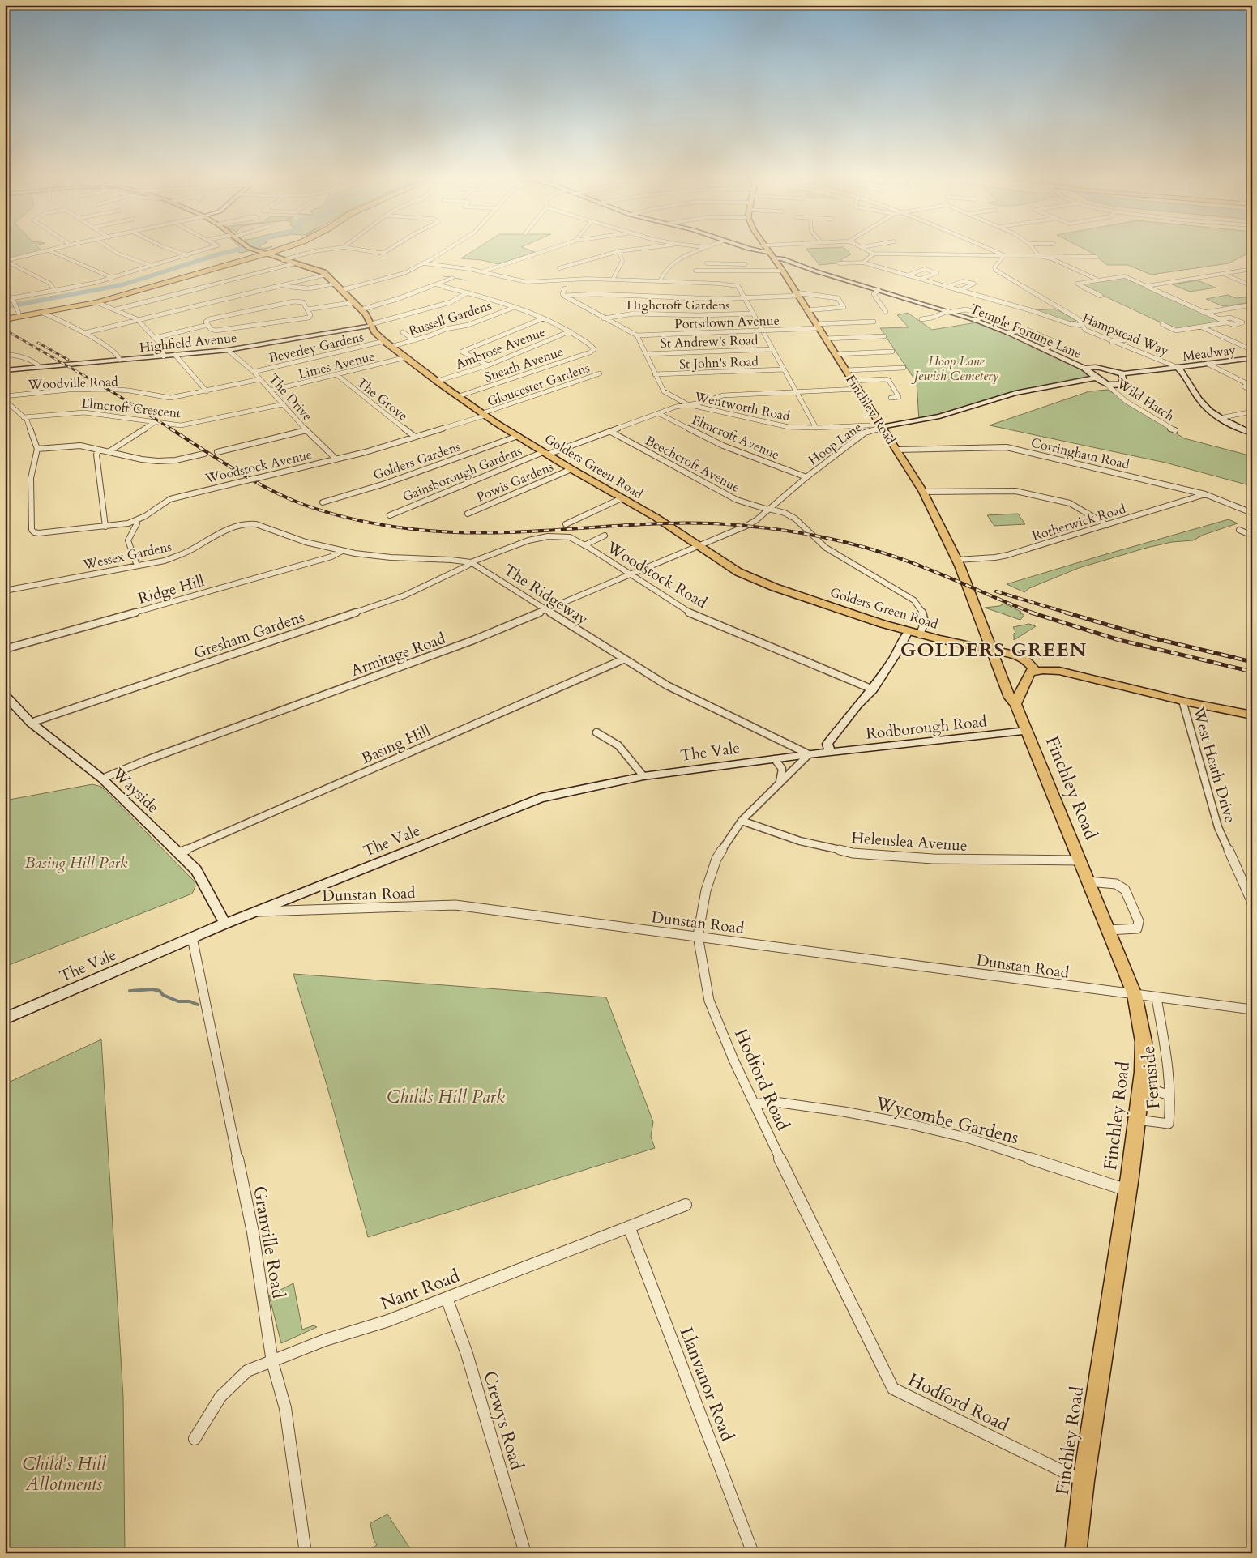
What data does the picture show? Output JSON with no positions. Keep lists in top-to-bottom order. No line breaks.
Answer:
{"streets":{"main road":["Finchley Road","Golders Green Road"],"street":["Highcroft Gardens","Russell Gardens","Portsdown Avenue","Temple Fortune Lane","Hampstead Way","St Andrew's Road","Highfield Avenue","Beverley Gardens","Ambrose Avenue","Meadway","St John's Road","Sneath Avenue","Limes Avenue","Woodville Road","Gloucester Gardens","The Drive","The Grove","Wild Hatch","Wentworth Road","Elmcroft Crescent","Elmcroft Avenue","Hoop Lane","Corringham Road","Golders Gardens","Beechcroft Avenue","Woodstock Avenue","Gainsborough Gardens","Powis Gardens","Rotherwick Road","Wessex Gardens","Woodstock Road","Ridge Hill","The Ridgeway","Gresham Gardens","Armitage Road","Rodborough Road","Basing Hill","The Vale","West Heath Drive","Wayside","Helenslea Avenue","Dunstan Road","Fernside","Hodford Road","Wycombe Gardens","Granville Road","Nant Road","Llanvanor Road","Crewys Road"]},"crossings":[["Russell Gardens","Golders Green Road"],["Portsdown Avenue","Wentworth Road"],["Portsdown Avenue","Finchley Road"],["Temple Fortune Lane","Finchley Road"],["Hampstead Way","Meadway"],["St Andrew's Road","Wentworth Road"],["Highfield Avenue","The Drive"],["Highfield Avenue","Golders Green Road"],["Beverley Gardens","The Drive"],["Beverley Gardens","Golders Green Road"],["Ambrose Avenue","Sneath Avenue"],["Ambrose Avenue","Golders Green Road"],["St John's Road","Wentworth Road"],["Sneath Avenue","Golders Green Road"],["Limes Avenue","The Drive"],["Limes Avenue","The Grove"],["Limes Avenue","Golders Green Road"],["Woodville Road","The Drive"],["Gloucester Gardens","Woodstock Avenue"],["Gloucester Gardens","Golders Green Road"],["The Drive","Elmcroft Crescent"],["The Drive","Woodstock Avenue"],["The Grove","Woodstock Avenue"],["Wentworth Road","Gainsborough Gardens"],["Finchley Road","Hoop Lane"],["Finchley Road","Corringham Road"],["Finchley Road","Golders Green Road"],["Finchley Road","Gainsborough Gardens"],["Finchley Road","Rotherwick Road"],["Finchley Road","Rodborough Road"],["Finchley Road","Helenslea Avenue"],["Finchley Road","Dunstan Road"],["Finchley Road","Fernside"],["Finchley Road","Hodford Road"],["Finchley Road","Wycombe Gardens"],["Elmcroft Avenue","Hoop Lane"],["Elmcroft Avenue","Gainsborough Gardens"],["Hoop Lane","Beechcroft Avenue"],["Hoop Lane","Golders Green Road"],["Hoop Lane","Armitage Road"],["Corringham Road","Rotherwick Road"],["Golders Gardens","Golders Green Road"],["Beechcroft Avenue","Golders Green Road"],["Beechcroft Avenue","Gainsborough Gardens"],["Woodstock Avenue","Golders Green Road"],["Golders Green Road","Gainsborough Gardens"],["Golders Green Road","Powis Gardens"],["Golders Green Road","Armitage Road"],["Wessex Gardens","The Ridgeway"],["Woodstock Road","The Ridgeway"],["Woodstock Road","Gresham Gardens"],["Woodstock Road","Armitage Road"],["Ridge Hill","The Ridgeway"],["The Ridgeway","Gresham Gardens"],["The Ridgeway","Armitage Road"],["The Ridgeway","Basing Hill"],["The Ridgeway","The Vale"],["The Ridgeway","Hodford Road"],["Gresham Gardens","Wayside"],["Armitage Road","Wayside"],["Basing Hill","Wayside"],["The Vale","Wayside"],["The Vale","Dunstan Road"],["The Vale","Hodford Road"],["The Vale","Granville Road"],["Helenslea Avenue","Hodford Road"],["Dunstan Road","Fernside"],["Dunstan Road","Hodford Road"],["Hodford Road","Wycombe Gardens"],["Granville Road","Nant Road"],["Nant Road","Llanvanor Road"],["Nant Road","Crewys Road"]],"districts":["GOLDERS GREEN"],"parks":["Hoop Lane Jewish Cemetery","Basing Hill Park","Childs Hill Park","Child's Hill Allotments"]}
